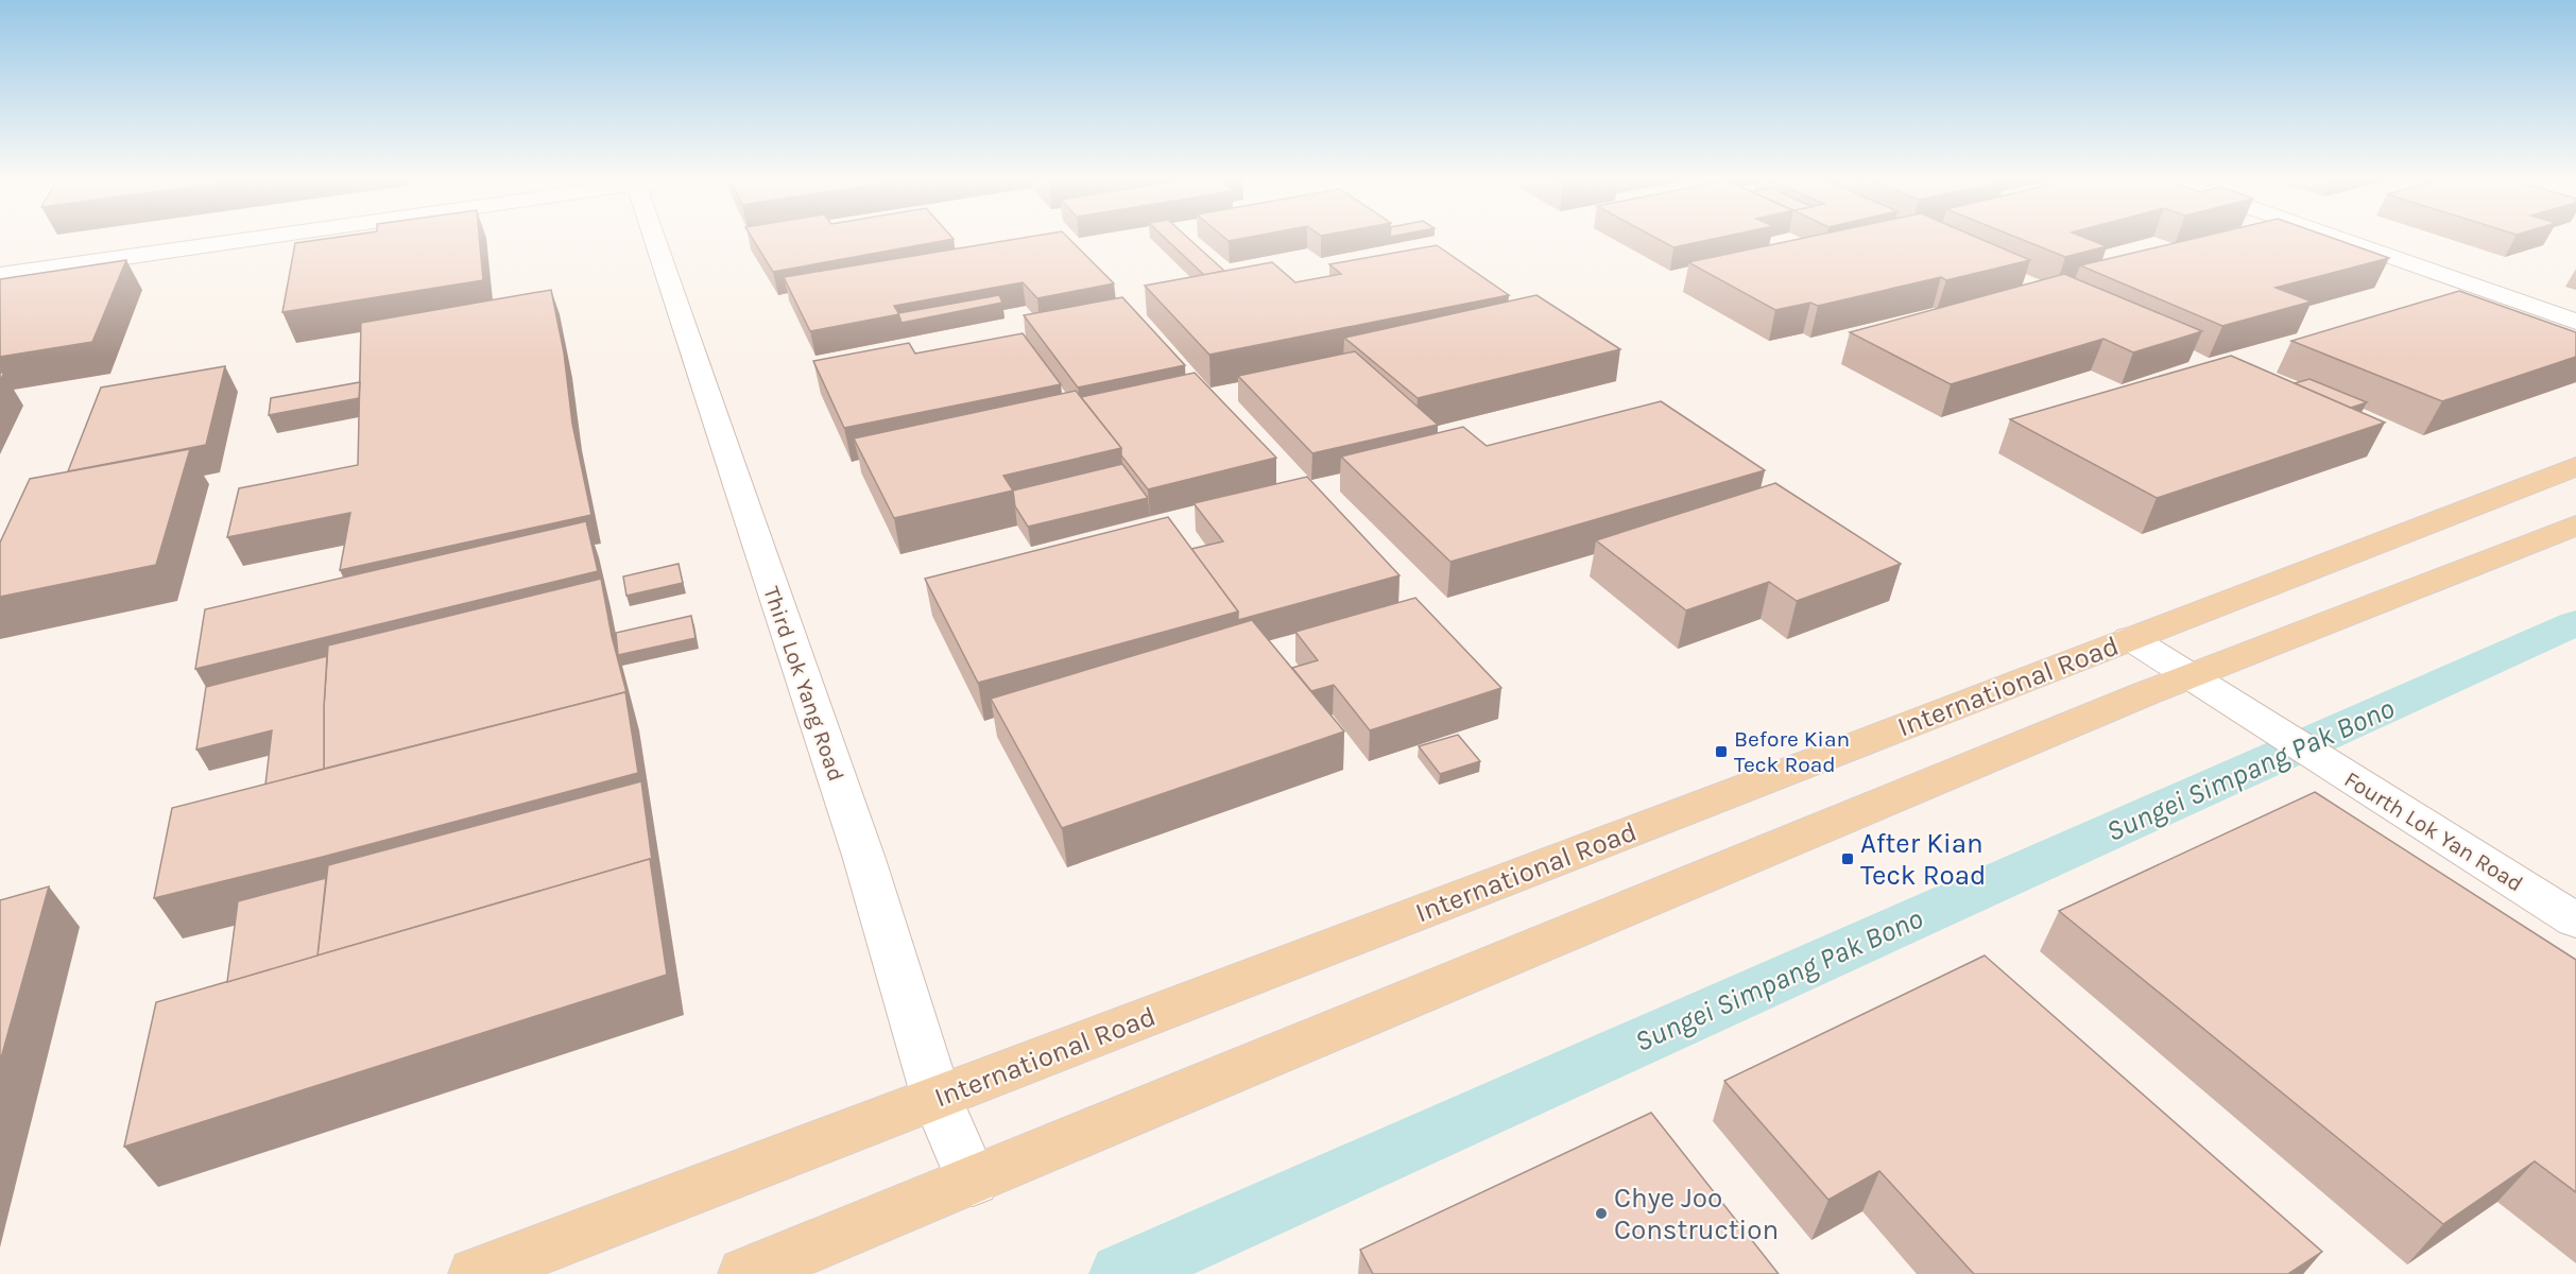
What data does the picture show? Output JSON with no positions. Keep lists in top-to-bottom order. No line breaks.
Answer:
{"streets":{"main road":["International Road"],"street":["Third Lok Yang Road","Fourth Lok Yan Road"]},"crossings":[["Third Lok Yang Road","International Road"],["International Road","Fourth Lok Yan Road"]],"water":["Sungei Simpang Pak Bono"],"places":{"transit":["Before Kian Teck Road","After Kian Teck Road"],"other":["Chye Joo Construction"]}}
